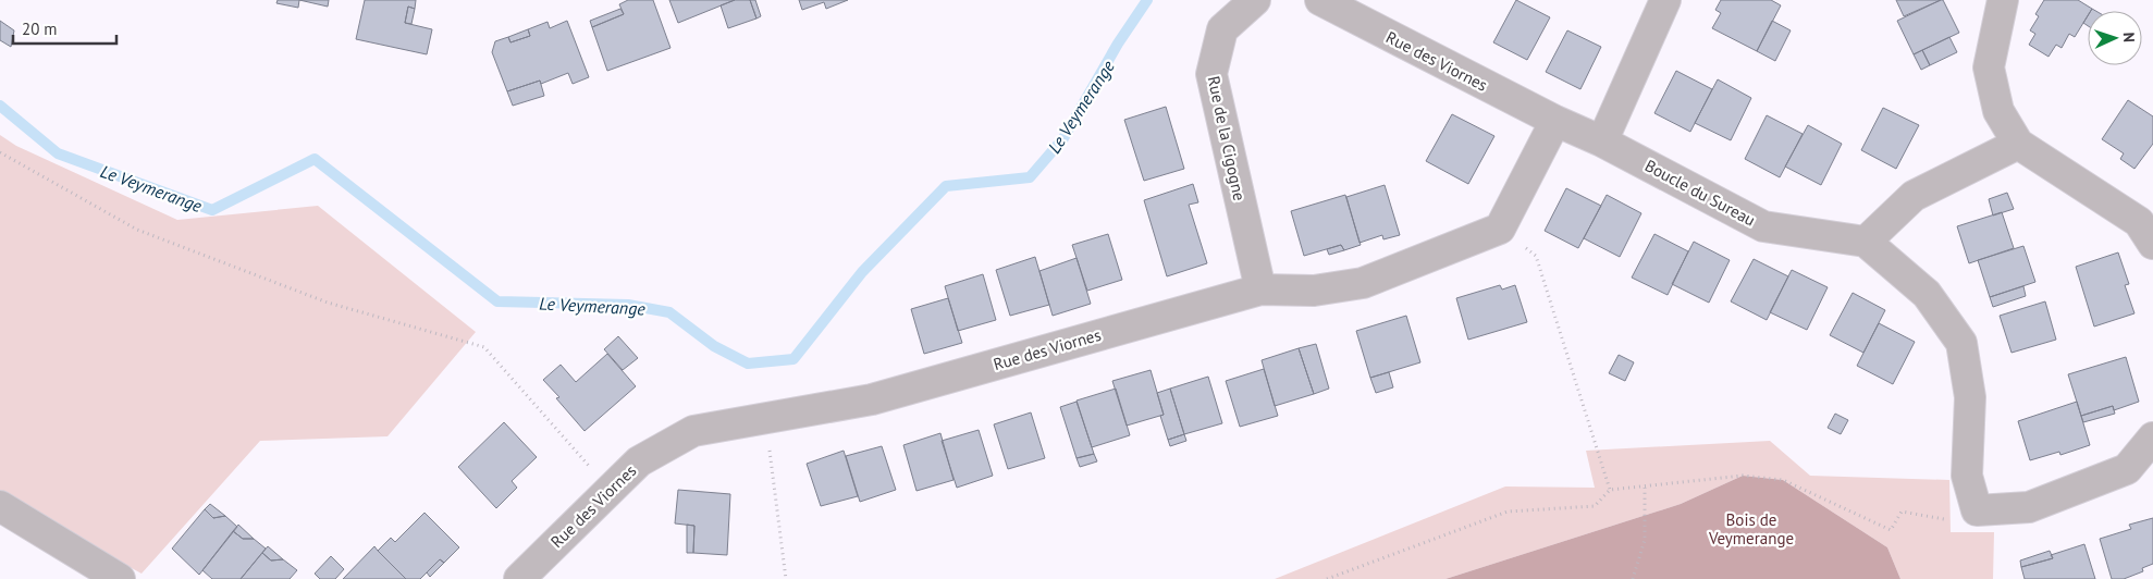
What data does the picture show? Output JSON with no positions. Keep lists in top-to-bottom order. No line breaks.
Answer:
{"streets":{"street":["Rue des Viornes","Rue de la Cigogne","Boucle du Sureau"]},"crossings":[["Rue des Viornes","Rue de la Cigogne"],["Rue des Viornes","Boucle du Sureau"]],"water":["Le Veymerange"],"parks":["Bois de Veymerange"],"scale_bar":"20 m","north":"right"}
